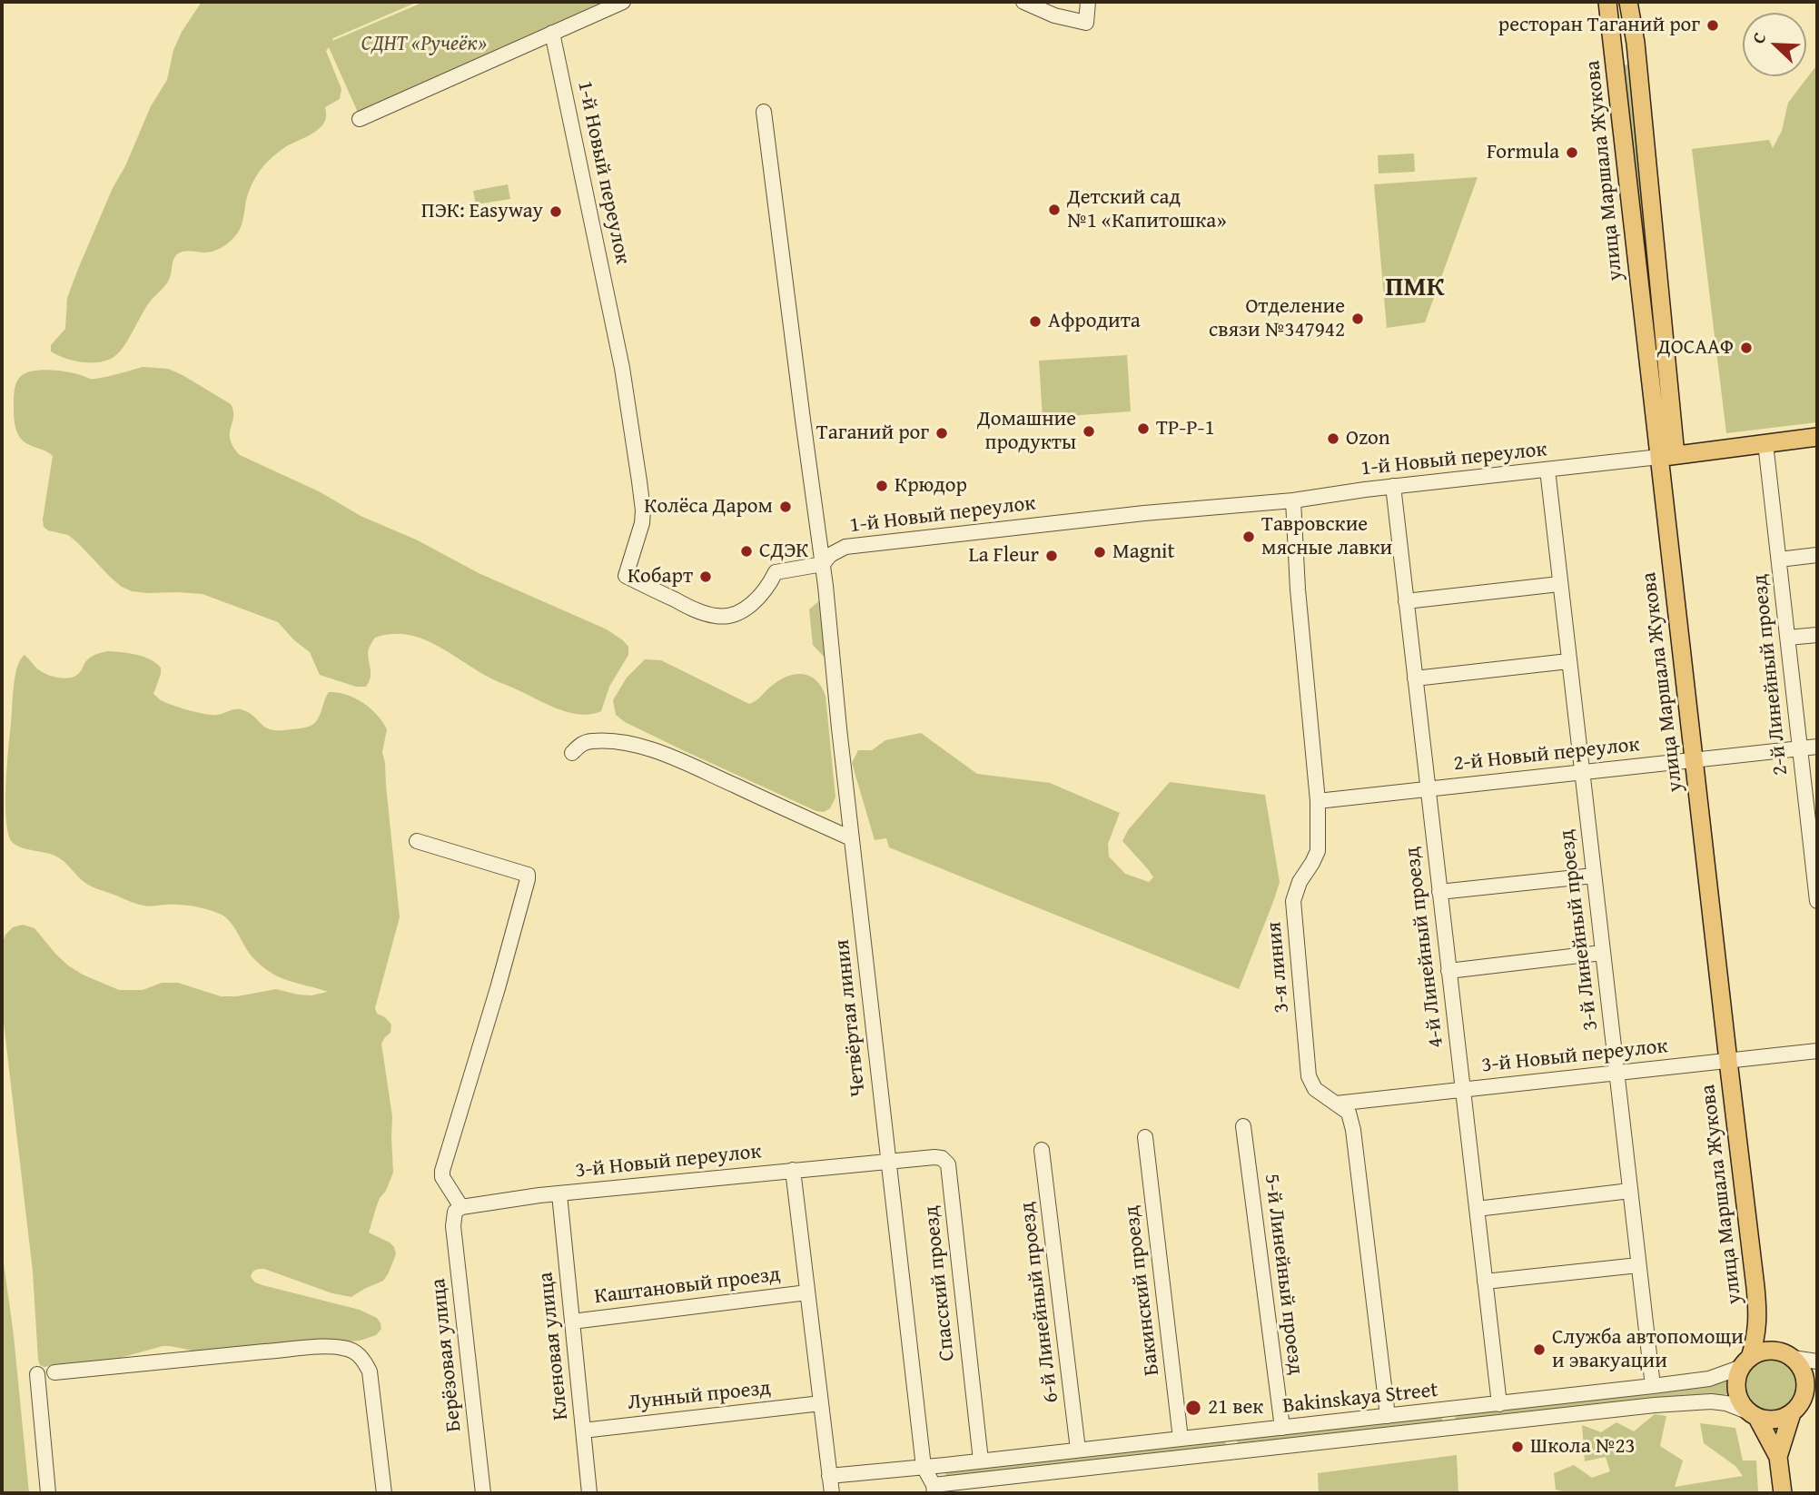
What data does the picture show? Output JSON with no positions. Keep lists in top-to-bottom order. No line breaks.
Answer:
{"streets":{"main road":["улица Маршала Жукова"],"street":["1-й Новый переулок","2-й Линейный проезд","2-й Новый переулок","3-й Линейный проезд","4-й Линейный проезд","3-я линия","Четвёртая линия","3-й Новый переулок","5-й Линейный проезд","Спасский проезд","Каштановый проезд","Бакинский проезд","6-й Линейный проезд","Кленовая улица","Берёзовая улица","Лунный проезд","Bakinskaya Street"]},"crossings":[["улица Маршала Жукова","1-й Новый переулок"],["улица Маршала Жукова","2-й Новый переулок"],["улица Маршала Жукова","3-й Новый переулок"],["улица Маршала Жукова","Bakinskaya Street"],["1-й Новый переулок","3-й Линейный проезд"],["1-й Новый переулок","4-й Линейный проезд"],["1-й Новый переулок","3-я линия"],["1-й Новый переулок","Четвёртая линия"],["2-й Линейный проезд","2-й Новый переулок"],["2-й Новый переулок","3-й Линейный проезд"],["2-й Новый переулок","4-й Линейный проезд"],["2-й Новый переулок","3-я линия"],["3-й Линейный проезд","3-й Новый переулок"],["3-й Линейный проезд","Bakinskaya Street"],["4-й Линейный проезд","3-й Новый переулок"],["4-й Линейный проезд","Bakinskaya Street"],["3-я линия","3-й Новый переулок"],["3-я линия","Bakinskaya Street"],["Четвёртая линия","3-й Новый переулок"],["Четвёртая линия","Спасский проезд"],["Четвёртая линия","Bakinskaya Street"],["3-й Новый переулок","Спасский проезд"],["3-й Новый переулок","Кленовая улица"],["3-й Новый переулок","Берёзовая улица"],["5-й Линейный проезд","Bakinskaya Street"],["Спасский проезд","Bakinskaya Street"],["Каштановый проезд","Кленовая улица"],["Бакинский проезд","Bakinskaya Street"],["6-й Линейный проезд","Bakinskaya Street"],["Кленовая улица","Лунный проезд"]],"districts":["ПМК"],"parks":["СДНТ «Ручеёк»"],"places":["ресторан Таганий рог","Formula","Детский сад №1 «Капитошка»","ПЭК: Easyway","Отделение связи №347942","Афродита","ДОСААФ","ТР-Р-1","Домашние продукты","Таганий рог","Ozon","Крюдор","Колёса Даром","Тавровские мясные лавки","СДЭК","Magnit","La Fleur","Кобарт","Служба автопомощи и эвакуации","21 век","Школа №23"],"north":"top left"}
